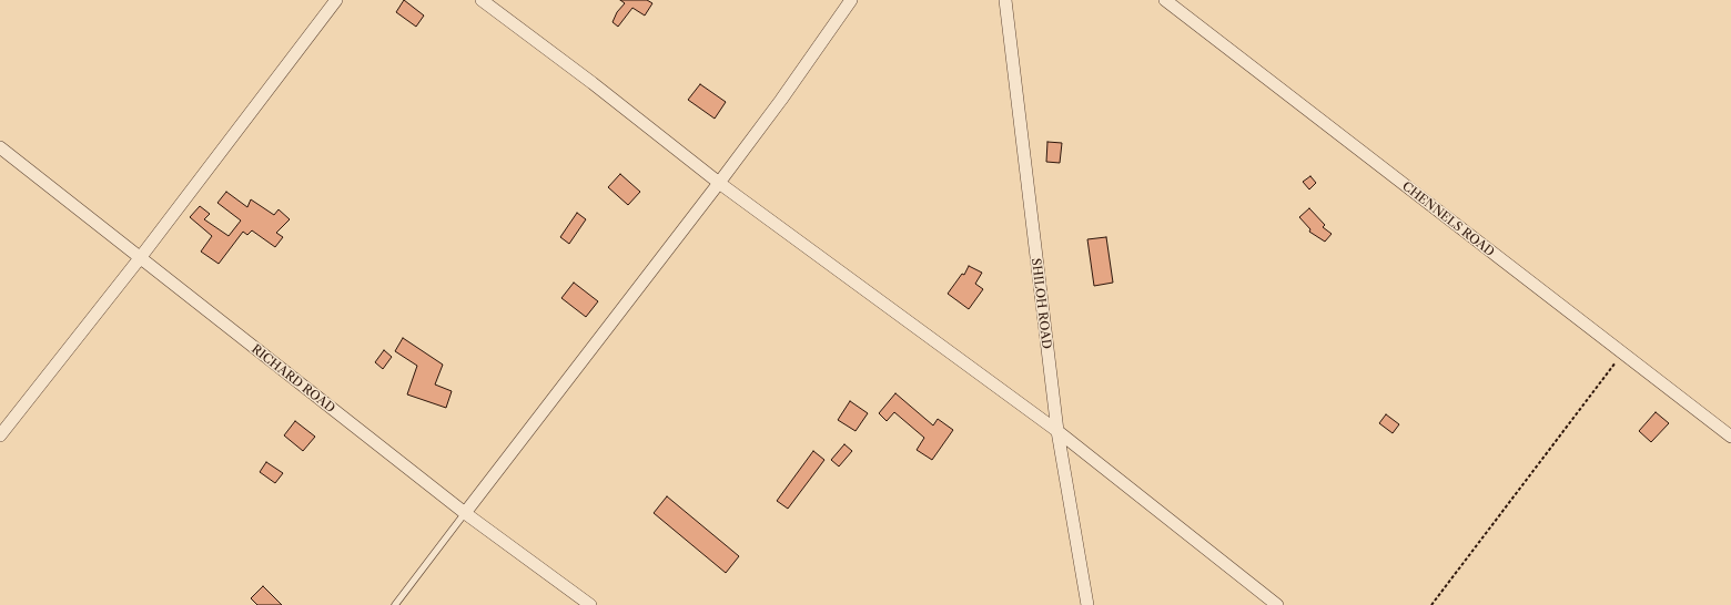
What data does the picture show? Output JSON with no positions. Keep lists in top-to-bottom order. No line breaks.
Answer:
{"streets":{"street":["CHENNELS ROAD","SHILOH ROAD","RICHARD ROAD"]}}
